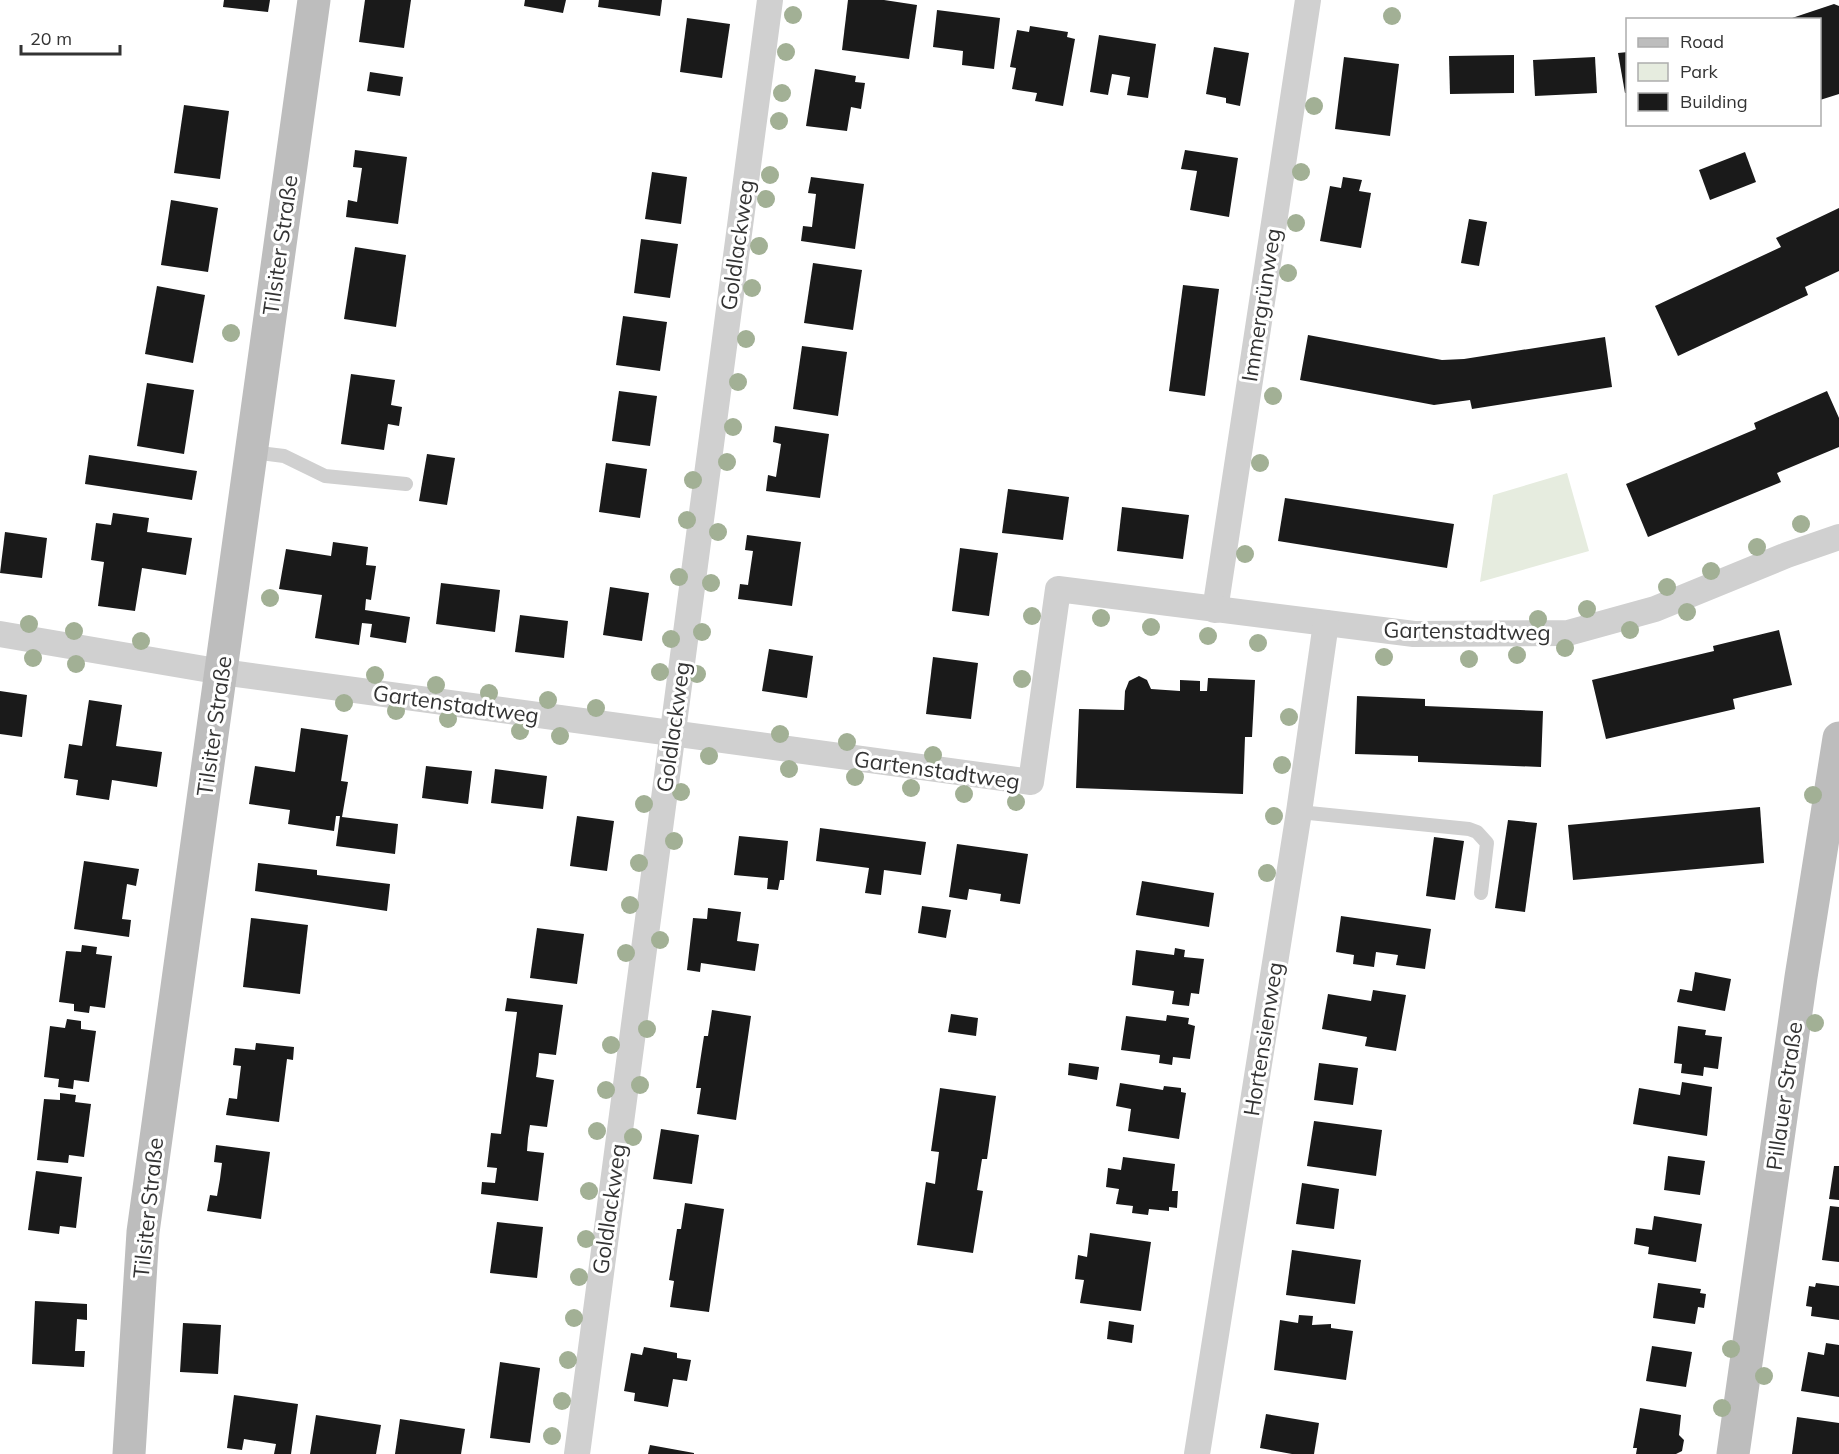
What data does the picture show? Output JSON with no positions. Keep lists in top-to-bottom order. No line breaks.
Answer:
{"streets":{"street":["Tilsiter Straße","Goldlackweg","Immergrünweg","Gartenstadtweg","Hortensienweg","Pillauer Straße"]},"crossings":[["Tilsiter Straße","Gartenstadtweg"],["Goldlackweg","Gartenstadtweg"],["Immergrünweg","Gartenstadtweg"],["Gartenstadtweg","Hortensienweg"]],"legend":["Road","Park","Building"],"scale_bar":"20 m"}
